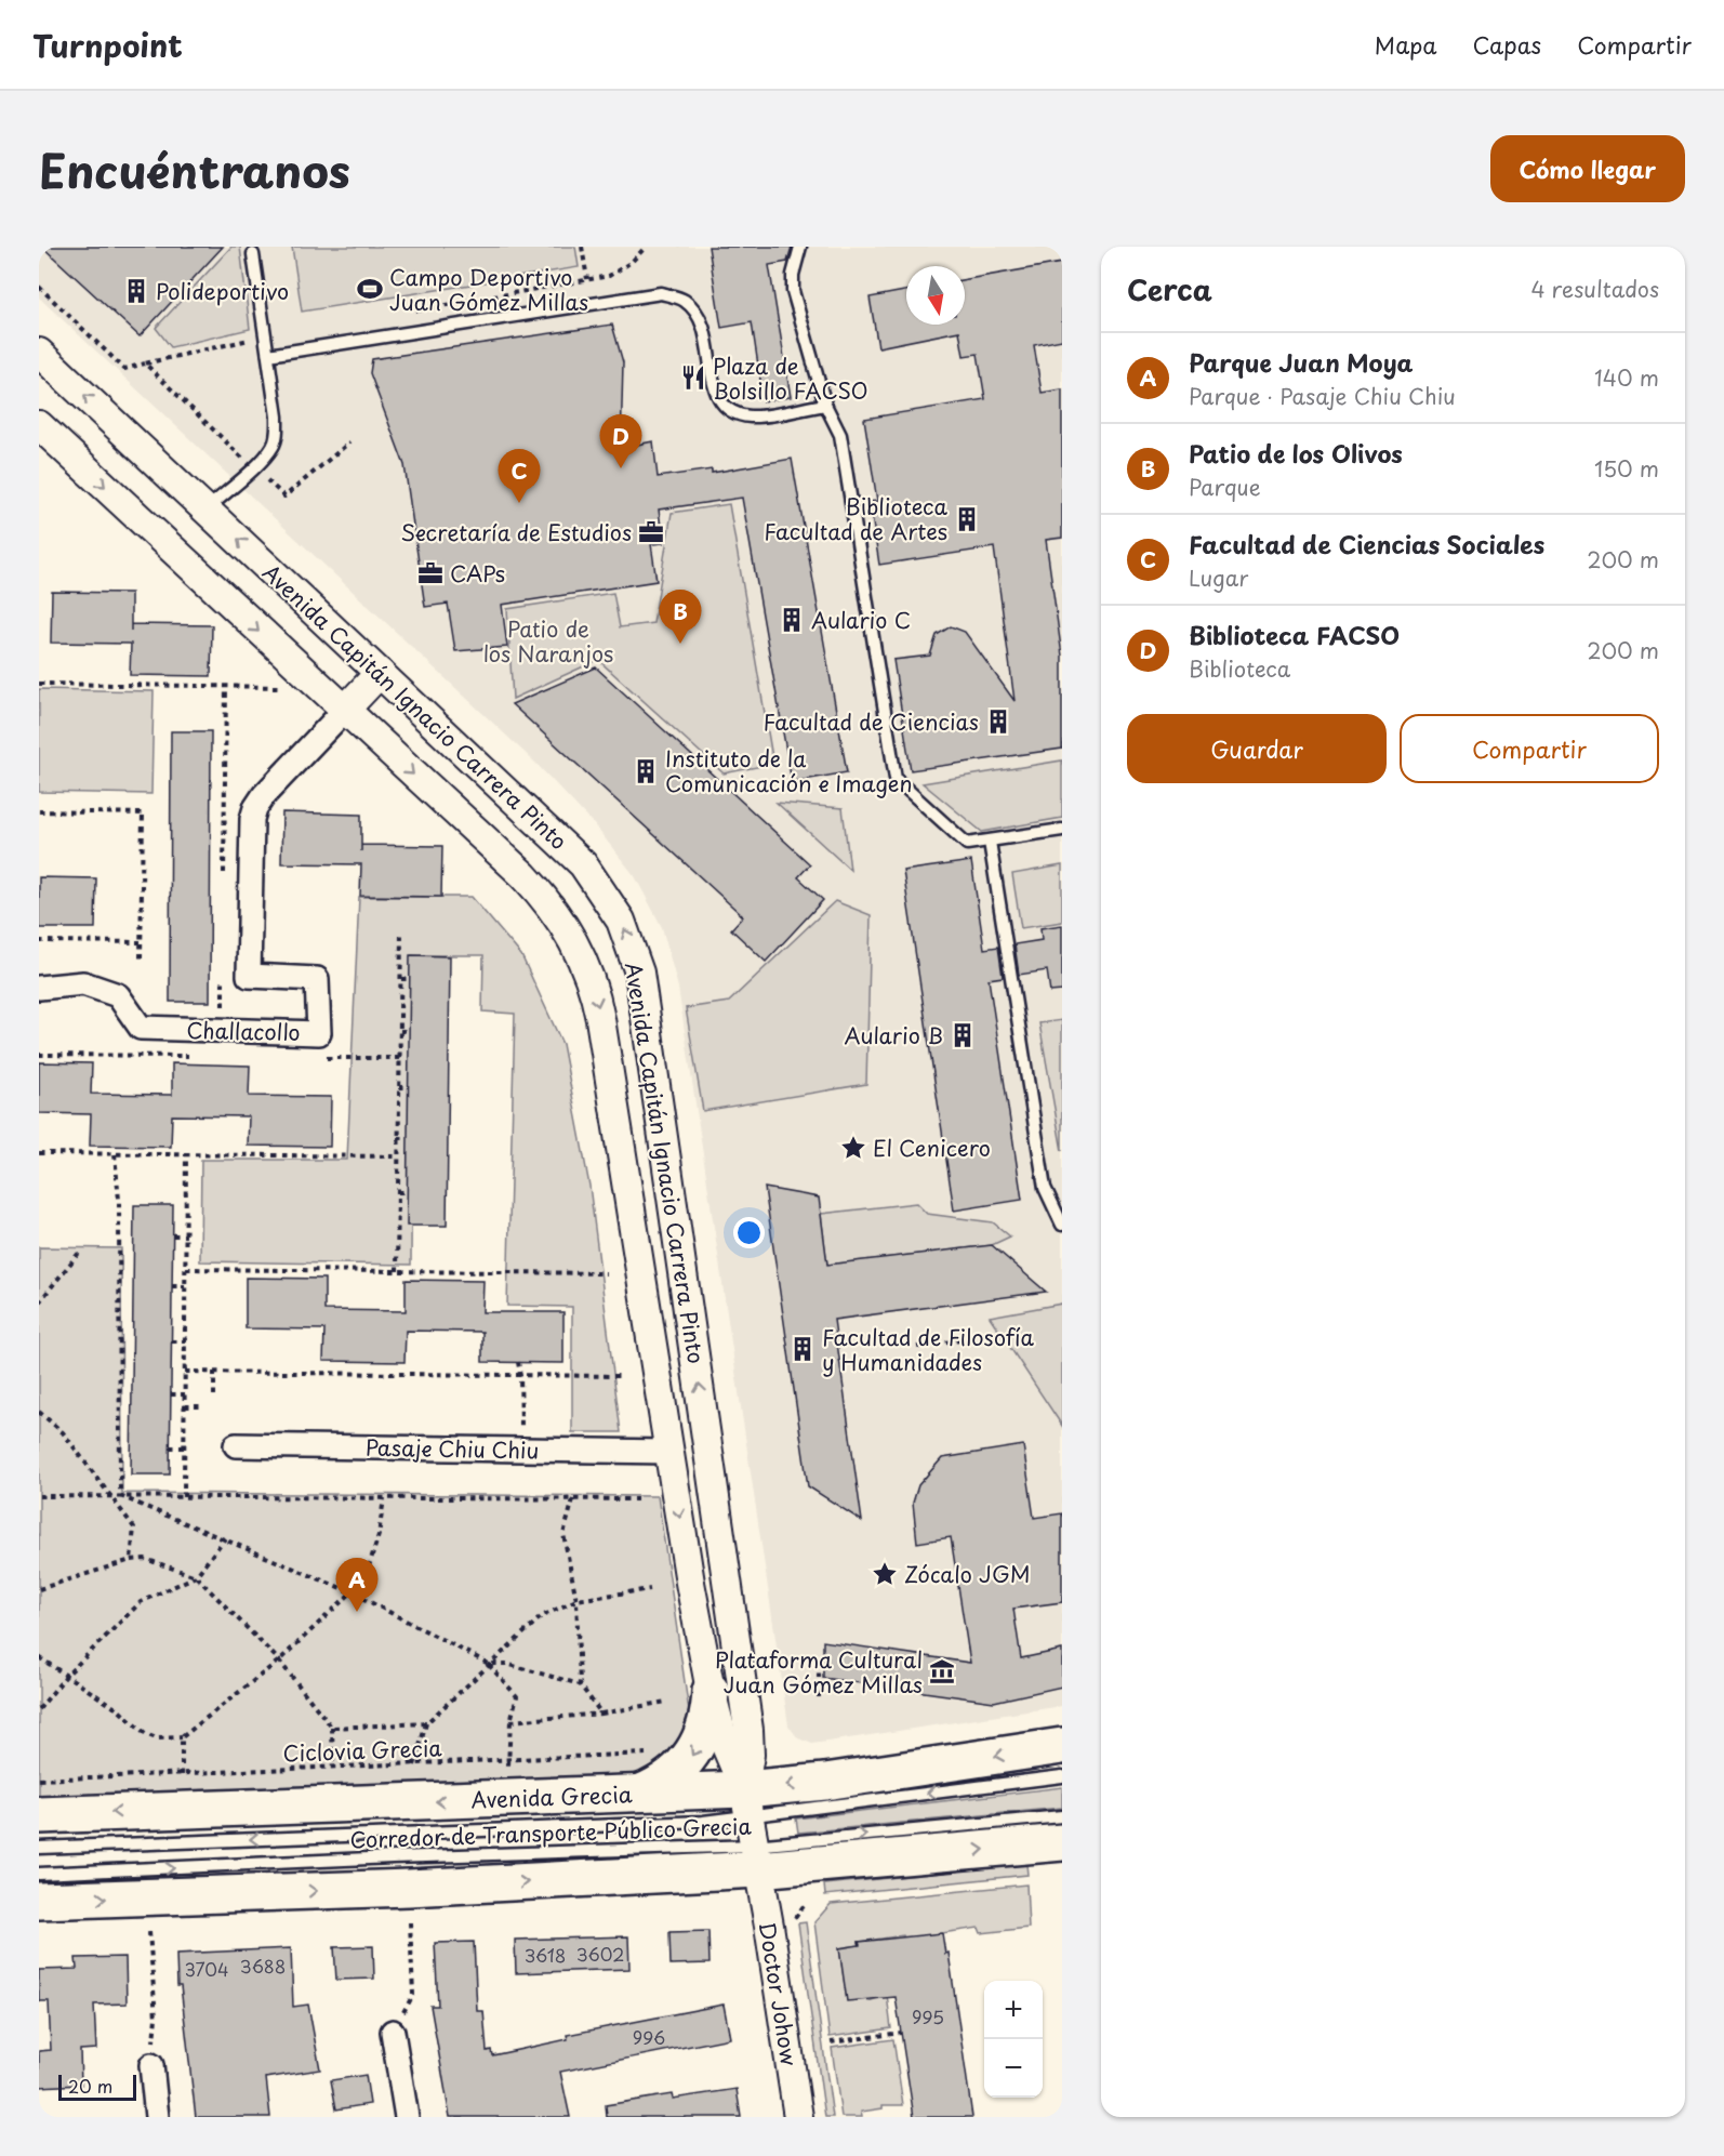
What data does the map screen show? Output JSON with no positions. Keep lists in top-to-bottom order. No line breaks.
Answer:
{"streets":{"main road":["Avenida Grecia"],"street":["Avenida Capitán Ignacio Carrera Pinto","Challacollo","Pasaje Chiu Chiu","Doctor Johow"],"lane":["Corredor de Transporte Público Grecia"],"path":["Ciclovia Grecia"]},"crossings":[["Avenida Capitán Ignacio Carrera Pinto","Challacollo"],["Avenida Capitán Ignacio Carrera Pinto","Pasaje Chiu Chiu"],["Avenida Capitán Ignacio Carrera Pinto","Avenida Grecia"],["Avenida Capitán Ignacio Carrera Pinto","Corredor de Transporte Público Grecia"],["Avenida Capitán Ignacio Carrera Pinto","Doctor Johow"],["Avenida Grecia","Corredor de Transporte Público Grecia"],["Corredor de Transporte Público Grecia","Doctor Johow"]],"parks":["Patio de los Naranjos"],"places":{"sports":["Campo Deportivo Juan Gómez Millas"],"building":["Polideportivo","Biblioteca Facultad de Artes","Aulario C","Facultad de Ciencias","Instituto de la Comunicación e Imagen","Aulario B","Facultad de Filosofía y Humanidades"],"restaurant":["Plaza de Bolsillo FACSO"],"office":["Secretaría de Estudios","CAPs"],"place":["El Cenicero","Zócalo JGM"],"museum":["Plataforma Cultural Juan Gómez Millas"]},"house_numbers":["3602","3618","3688","3704","995","996"],"scale_bar":"20 m","north":"bottom","page":{"header":"Turnpoint","nav":["Mapa","Capas","Compartir"],"title":"Encuéntranos","buttons":["Cómo llegar",["Guardar","Compartir"]],"heading":["Cerca","4 resultados"],"list":[{"mark":"A","name":"Parque Juan Moya","note":"Parque · Pasaje Chiu Chiu","value":"140 m"},{"mark":"B","name":"Patio de los Olivos","note":"Parque","value":"150 m"},{"mark":"C","name":"Facultad de Ciencias Sociales","note":"Lugar","value":"200 m"},{"mark":"D","name":"Biblioteca FACSO","note":"Biblioteca","value":"200 m"}],"pins":["D","C","B","A"],"map_buttons":["+","−"],"scale":"20 m"}}
